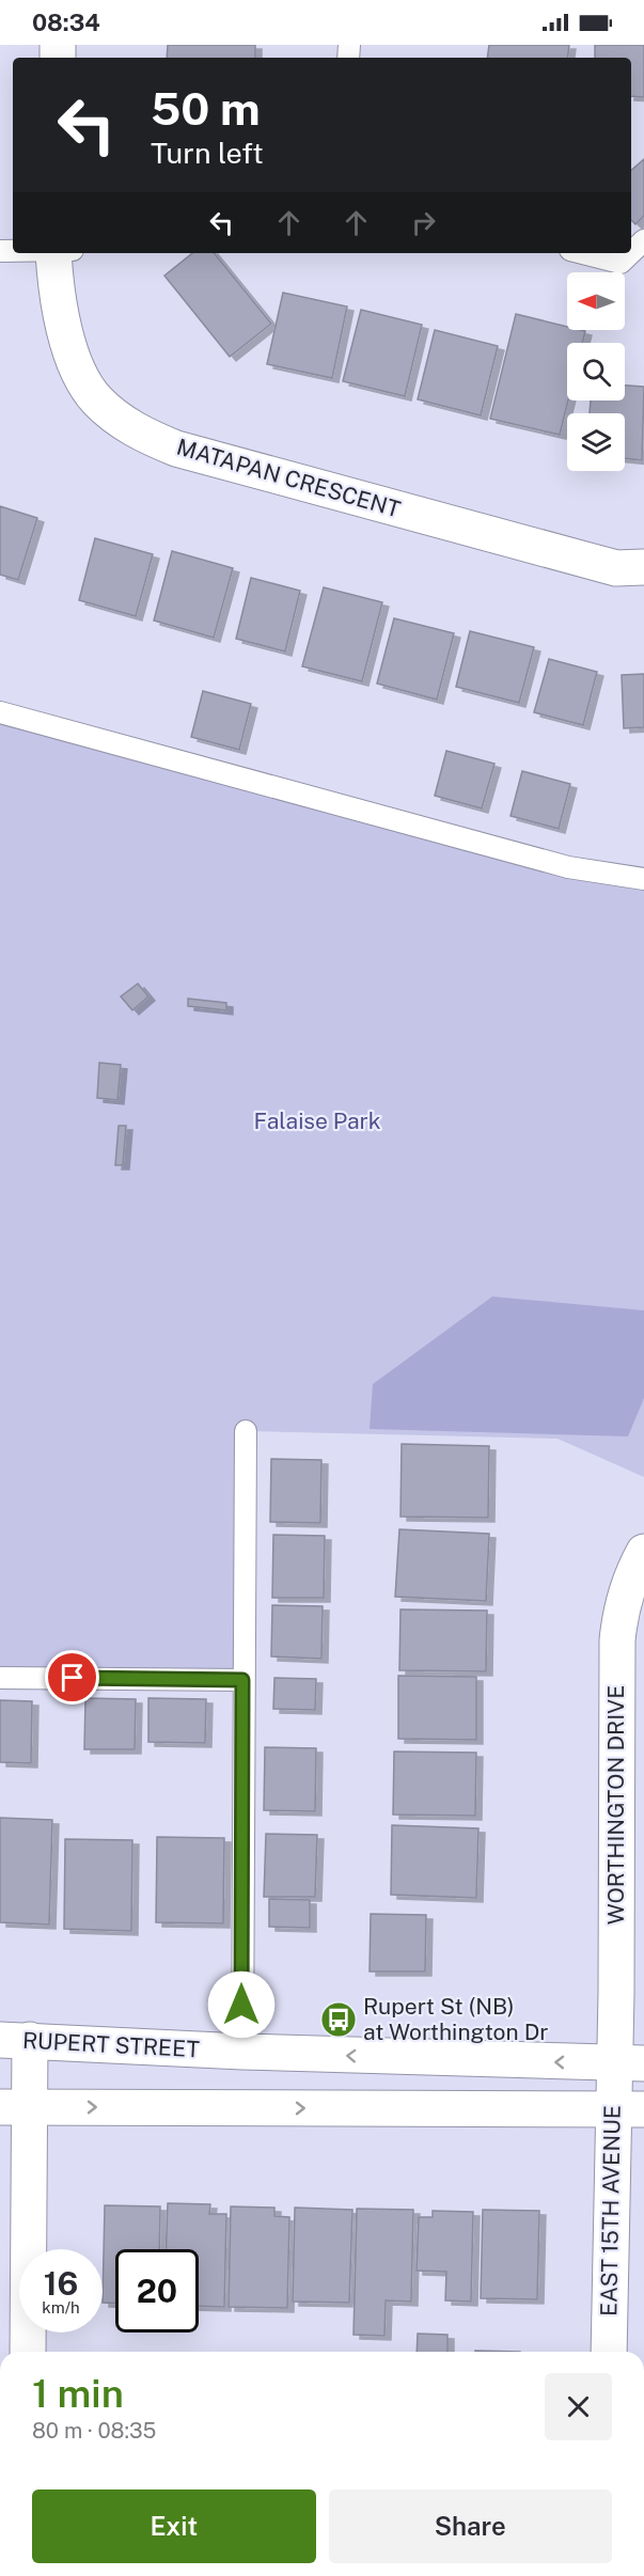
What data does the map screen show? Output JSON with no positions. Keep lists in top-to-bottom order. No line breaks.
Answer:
{"streets":{"street":["MATAPAN CRESCENT","WORTHINGTON DRIVE","RUPERT STREET","EAST 15TH AVENUE"]},"crossings":[["WORTHINGTON DRIVE","RUPERT STREET"],["WORTHINGTON DRIVE","EAST 15TH AVENUE"],["RUPERT STREET","EAST 15TH AVENUE"]],"parks":["Falaise Park"],"places":{"bus stop":["Rupert St (NB) at Worthington Dr"]},"north":"left","page":{"status":"08:34","turn":["50 m","Turn left"],"speed":"16 km/h","limit":"20","heading":["1 min","80 m · 08:35"],"buttons":["Exit","Share"]}}
